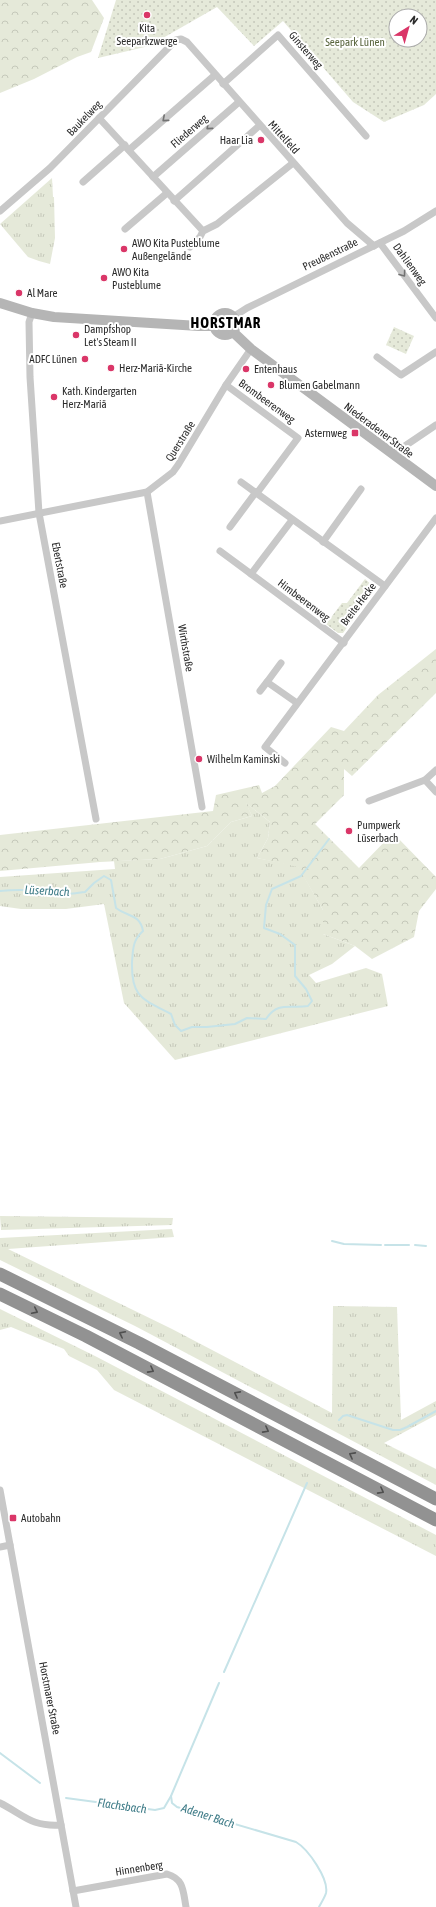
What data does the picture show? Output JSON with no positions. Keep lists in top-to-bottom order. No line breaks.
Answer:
{"streets":{"street":["Ginsterweg","Baukelweg","Fliederweg","Mittelfeld","Preußenstraße","Dahlienweg","Brombeerenweg","Niederadener Straße","Querstraße","Ebertstraße","Himbeerenweg","Breite Hecke","Wirthstraße","Horstmarer Straße","Hinnenberg"]},"crossings":[["Ginsterweg","Mittelfeld"],["Baukelweg","Mittelfeld"],["Fliederweg","Mittelfeld"],["Mittelfeld","Preußenstraße"],["Mittelfeld","Dahlienweg"],["Preußenstraße","Dahlienweg"],["Preußenstraße","Niederadener Straße"],["Brombeerenweg","Querstraße"],["Niederadener Straße","Querstraße"],["Querstraße","Ebertstraße"],["Querstraße","Wirthstraße"],["Himbeerenweg","Breite Hecke"],["Horstmarer Straße","Hinnenberg"]],"one_way":["Dahlienweg"],"districts":["HORSTMAR"],"water":["Lüserbach","Flachsbach","Adener Bach"],"parks":["Seepark Lünen"],"places":{"other":["Kita Seeparkzwerge","Haar Lia","AWO Kita Pusteblume Außengelände","AWO Kita Pusteblume","Al Mare","Dampfshop Let's Steam II","ADFC Lünen","Herz-Mariä-Kirche","Entenhaus","Blumen Gabelmann","Kath. Kindergarten Herz-Mariä","Wilhelm Kaminski","Pumpwerk Lüserbach"],"transit":["Asternweg","Autobahn"]},"north":"top right"}
